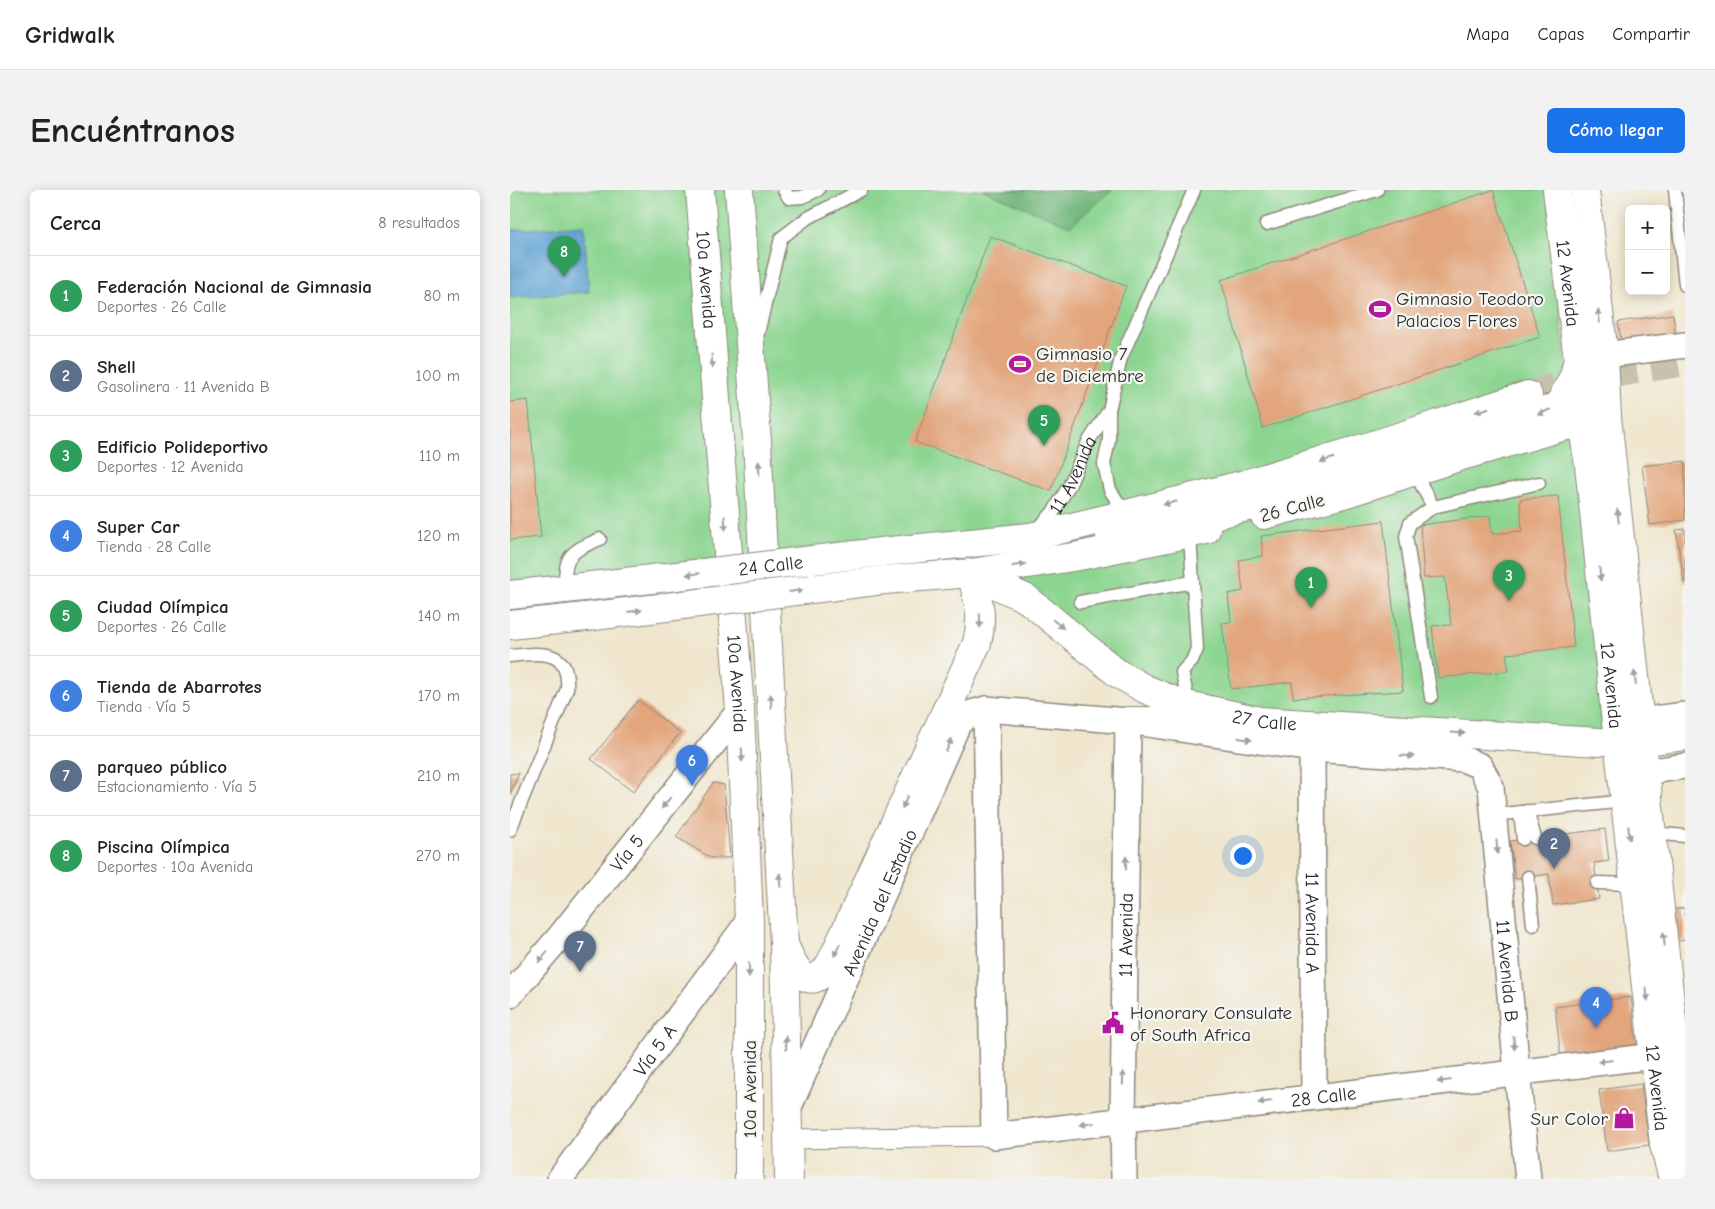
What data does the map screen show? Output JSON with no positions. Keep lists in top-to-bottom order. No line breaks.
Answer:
{"streets":{"main road":["10a Avenida","12 Avenida","26 Calle","24 Calle","27 Calle"],"street":["11 Avenida","Vía 5","Avenida del Estadio","11 Avenida A","11 Avenida B","Vía 5 A","28 Calle"]},"crossings":[["10a Avenida","Vía 5"],["10a Avenida","Avenida del Estadio"],["10a Avenida","Vía 5 A"],["12 Avenida","26 Calle"],["12 Avenida","28 Calle"],["11 Avenida","26 Calle"],["11 Avenida","24 Calle"],["11 Avenida","27 Calle"],["11 Avenida","28 Calle"],["26 Calle","24 Calle"],["26 Calle","27 Calle"],["24 Calle","27 Calle"],["27 Calle","Avenida del Estadio"],["27 Calle","11 Avenida A"],["27 Calle","11 Avenida B"],["11 Avenida A","28 Calle"],["11 Avenida B","28 Calle"]],"one_way":["11 Avenida","27 Calle","Vía 5","Avenida del Estadio","11 Avenida B","28 Calle"],"places":{"sports":["Gimnasio Teodoro Palacios Flores","Gimnasio 7 de Diciembre"],"public building":["Honorary Consulate of South Africa"],"shop":["Sur Color"]},"page":{"header":"Gridwalk","nav":["Mapa","Capas","Compartir"],"buttons":"Cómo llegar","title":"Encuéntranos","heading":["Cerca","8 resultados"],"map_buttons":["+","−"],"pins":["8","5","3","1","6","2","7","4"],"list":[{"mark":"1","name":"Federación Nacional de Gimnasia","note":"Deportes · 26 Calle","value":"80 m"},{"mark":"2","name":"Shell","note":"Gasolinera · 11 Avenida B","value":"100 m"},{"mark":"3","name":"Edificio Polideportivo","note":"Deportes · 12 Avenida","value":"110 m"},{"mark":"4","name":"Super Car","note":"Tienda · 28 Calle","value":"120 m"},{"mark":"5","name":"Ciudad Olímpica","note":"Deportes · 26 Calle","value":"140 m"},{"mark":"6","name":"Tienda de Abarrotes","note":"Tienda · Vía 5","value":"170 m"},{"mark":"7","name":"parqueo público","note":"Estacionamiento · Vía 5","value":"210 m"},{"mark":"8","name":"Piscina Olímpica","note":"Deportes · 10a Avenida","value":"270 m"}]}}
